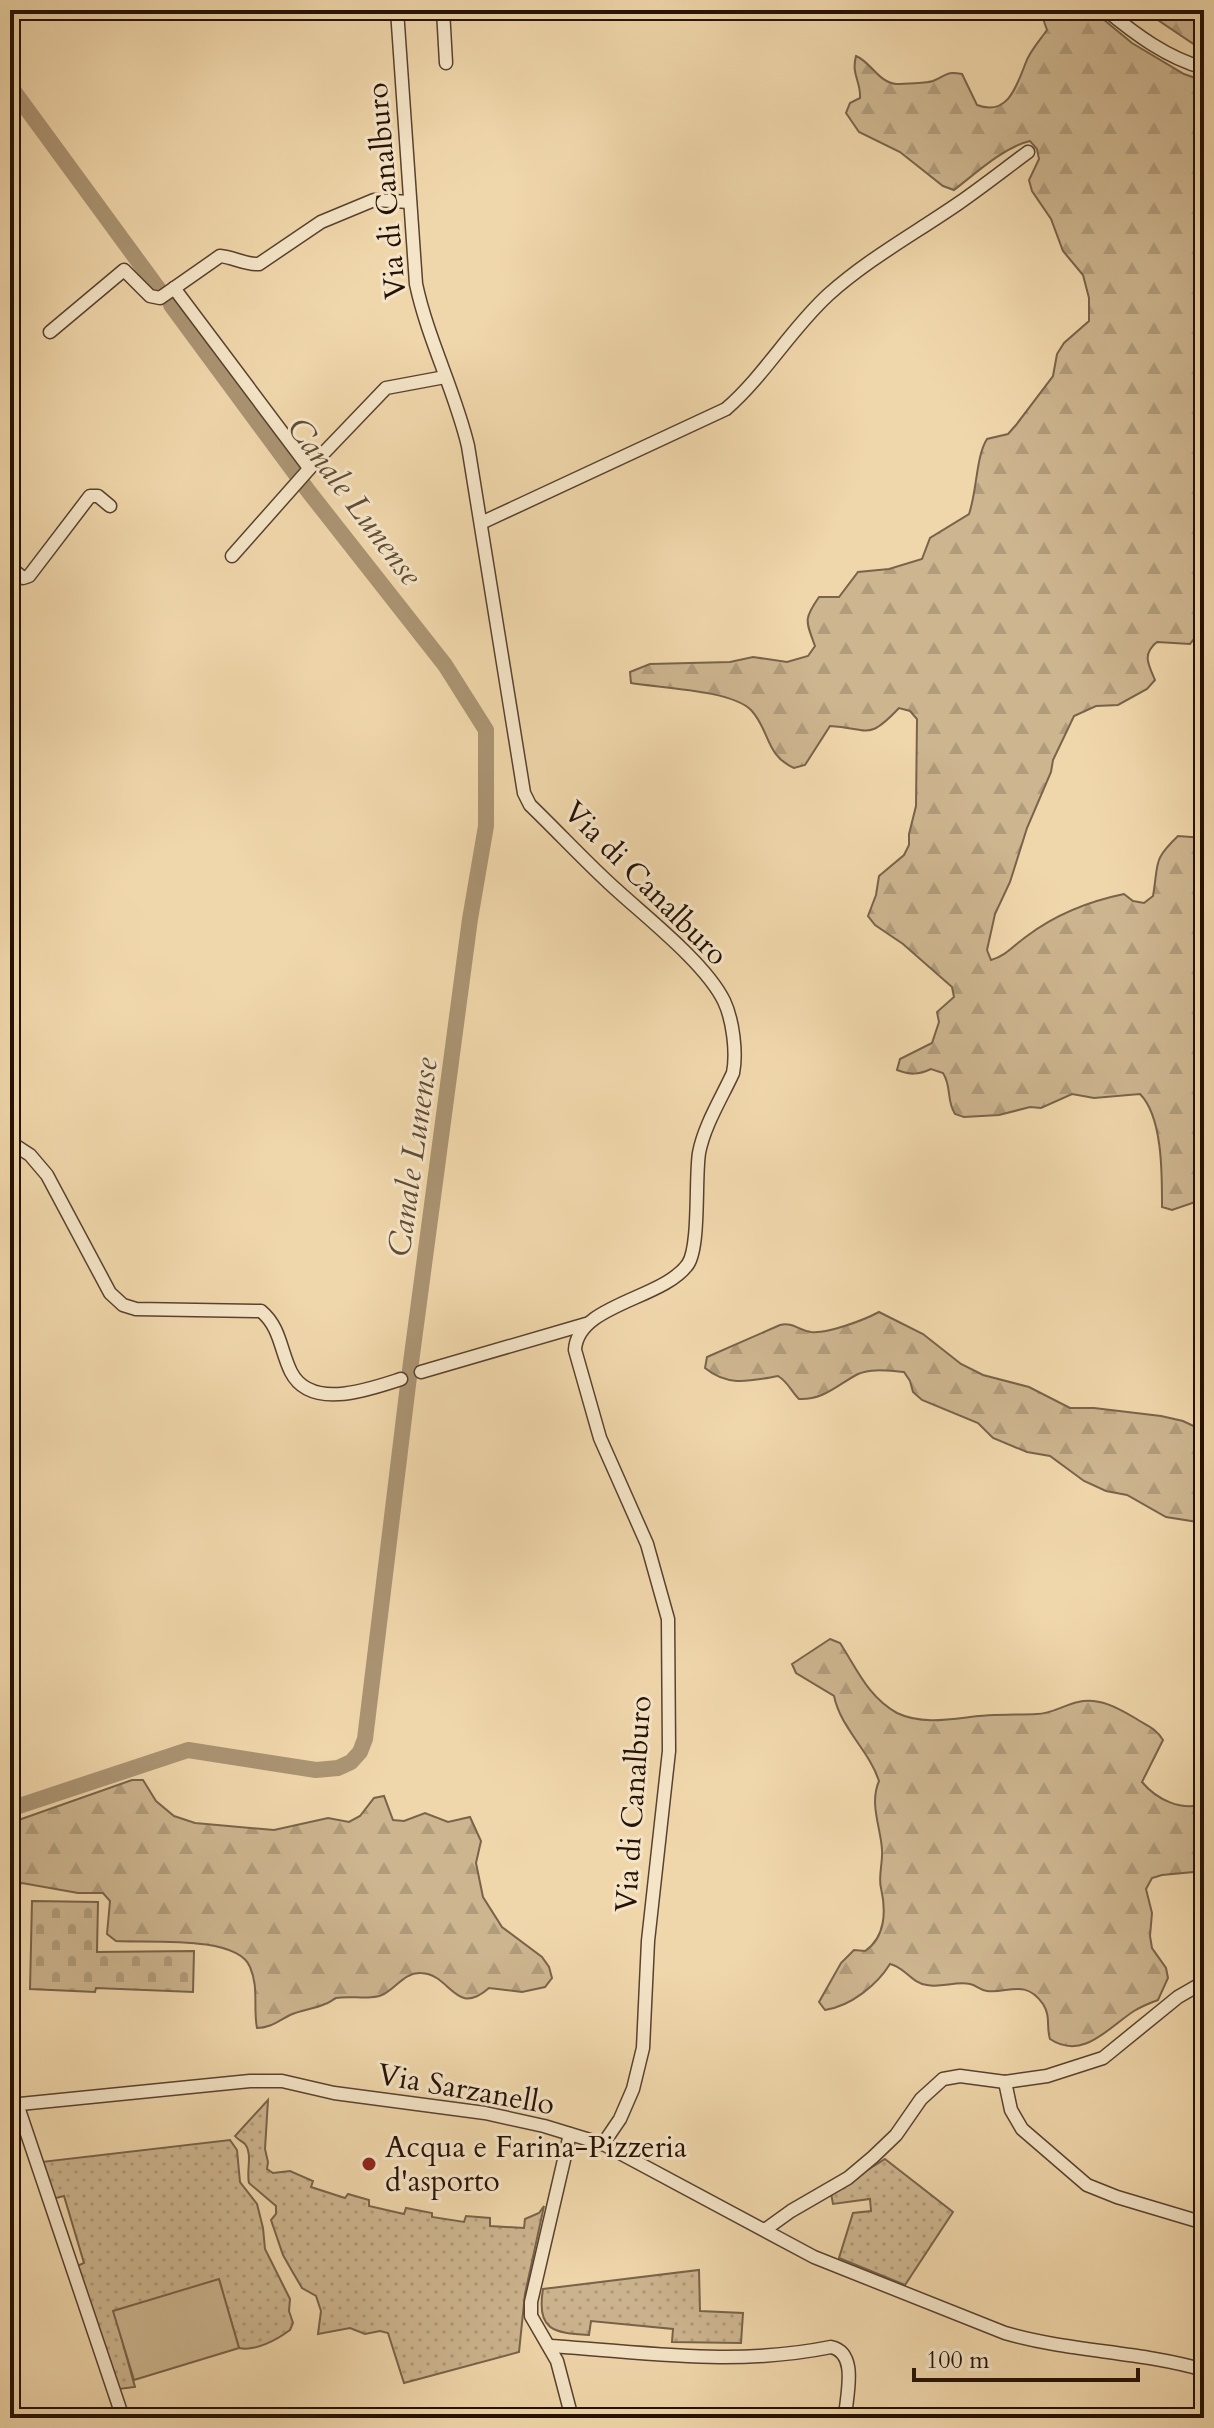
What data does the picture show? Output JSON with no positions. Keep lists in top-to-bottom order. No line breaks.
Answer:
{"streets":{"street":["Via di Canalburo","Via Sarzanello"]},"crossings":[["Via di Canalburo","Via Sarzanello"]],"water":["Canale Lunense"],"places":["Acqua e Farina-Pizzeria d'asporto"],"scale_bar":"100 m"}
